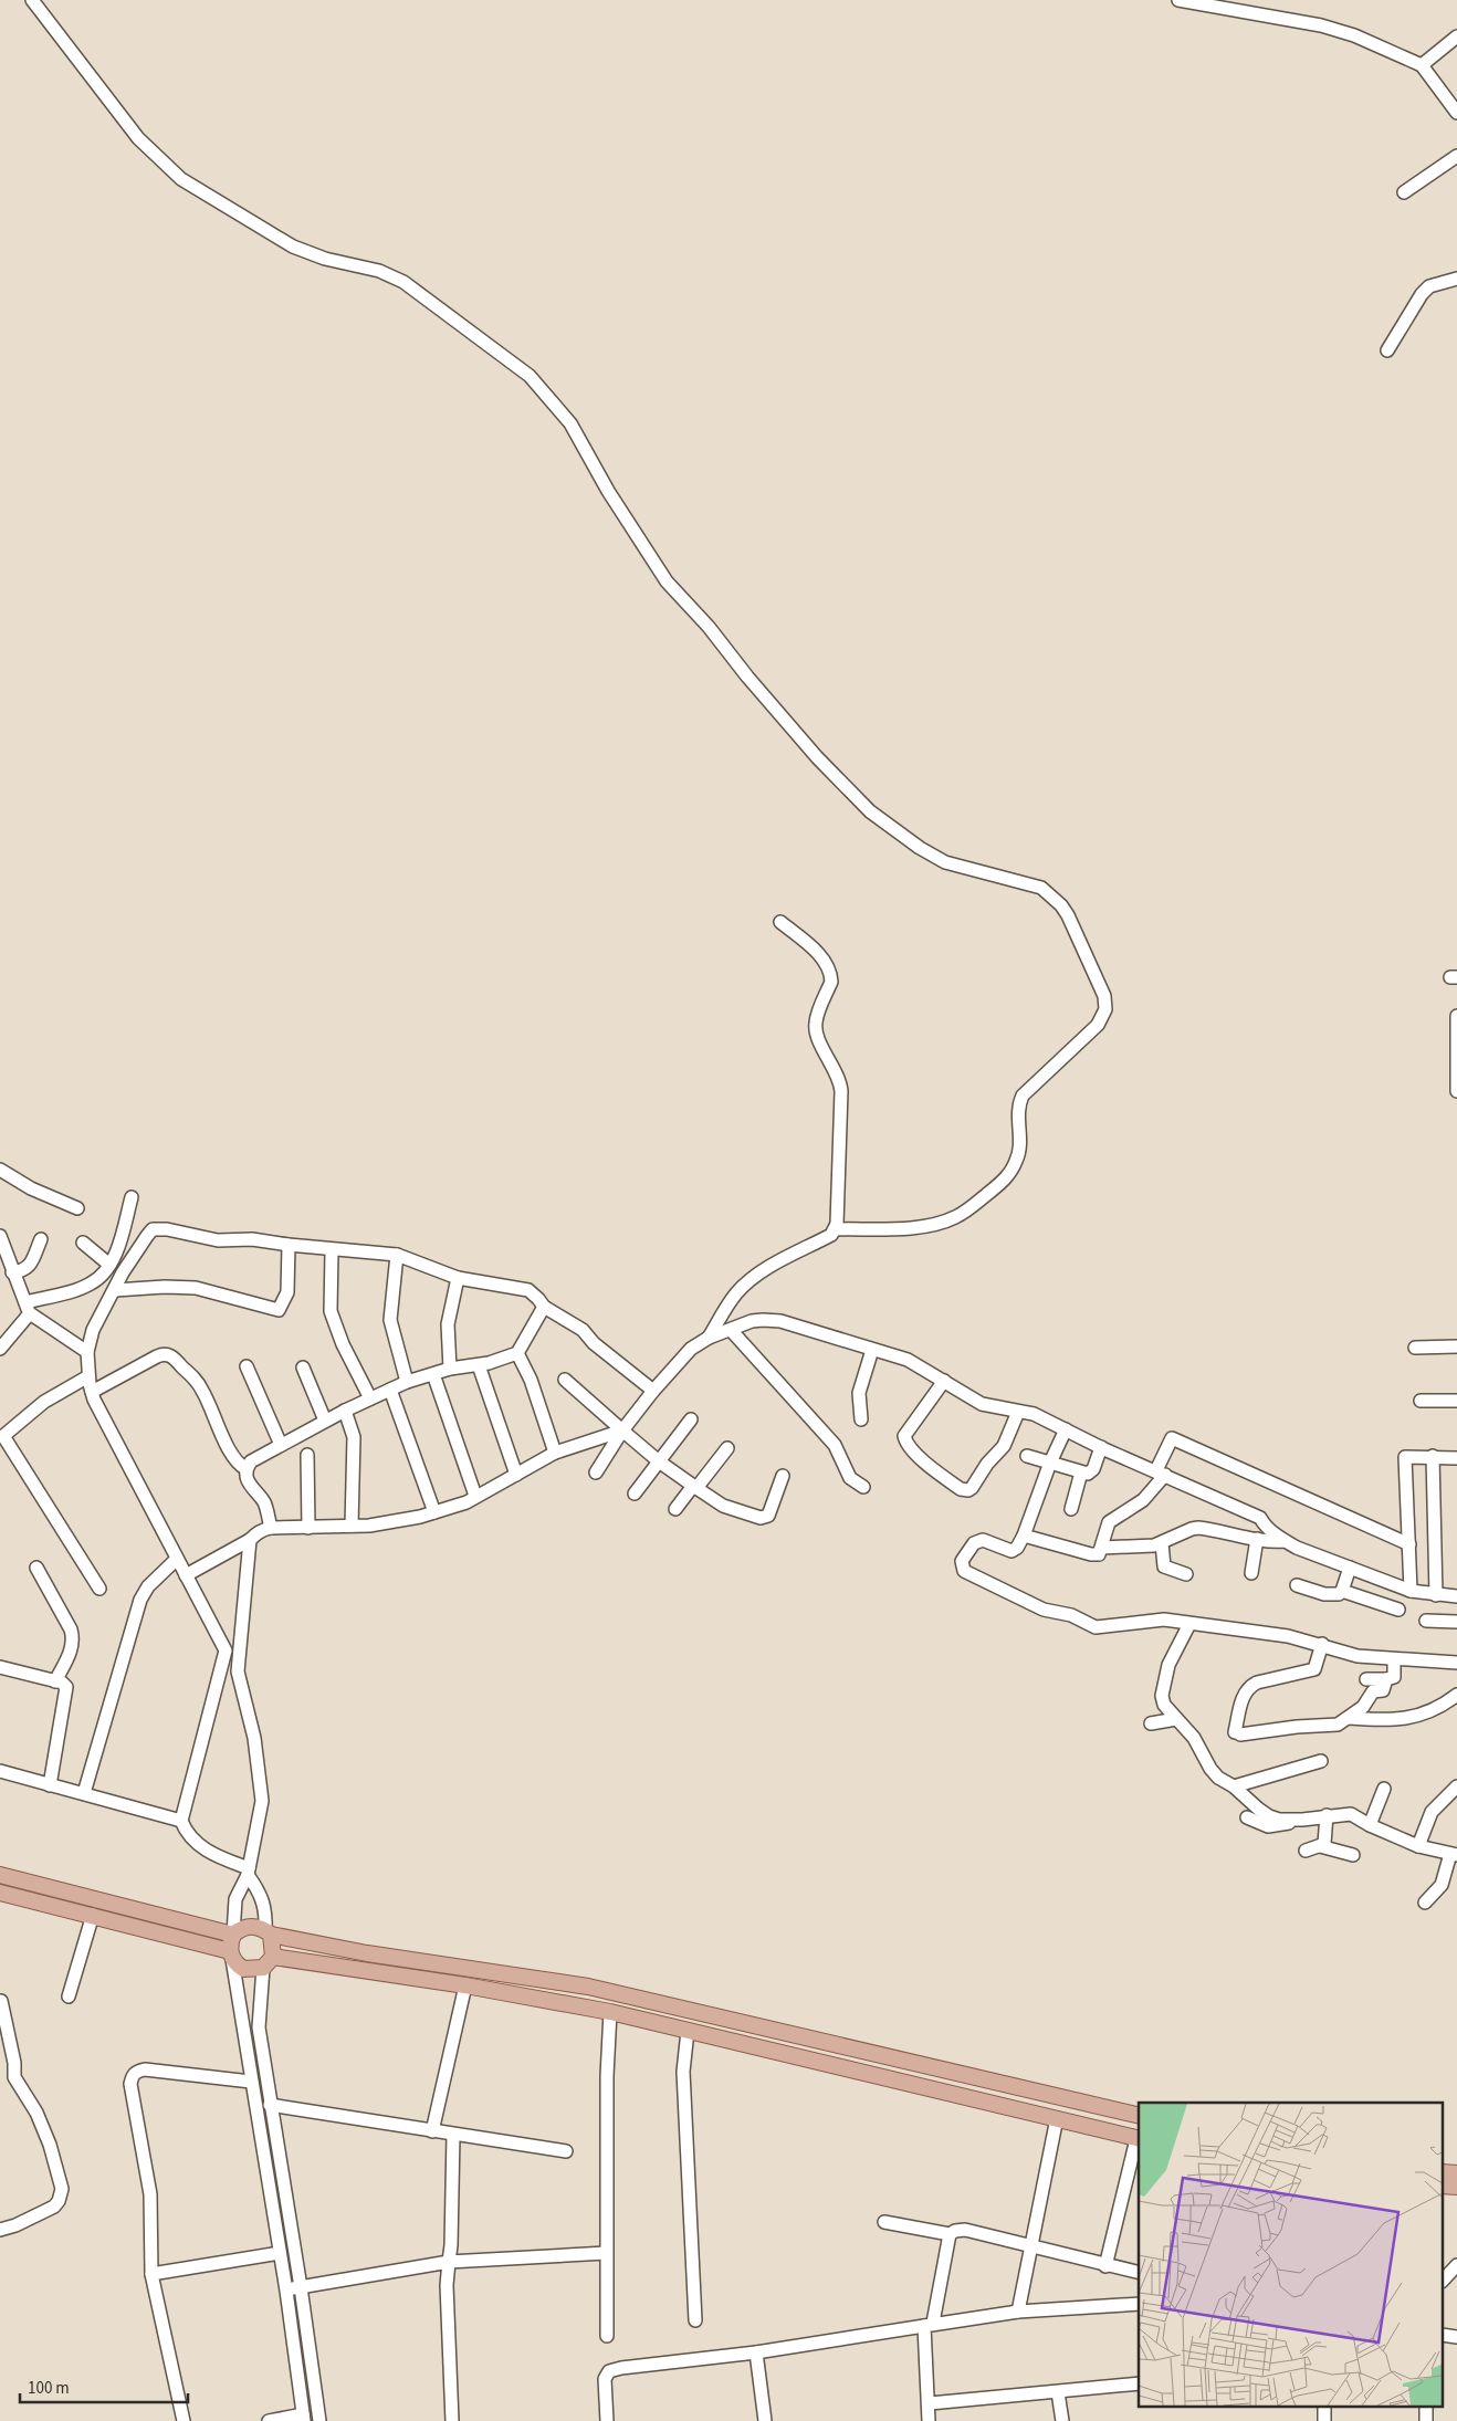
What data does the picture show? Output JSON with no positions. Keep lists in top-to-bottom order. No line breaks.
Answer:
{"scale_bar":"100 m"}
